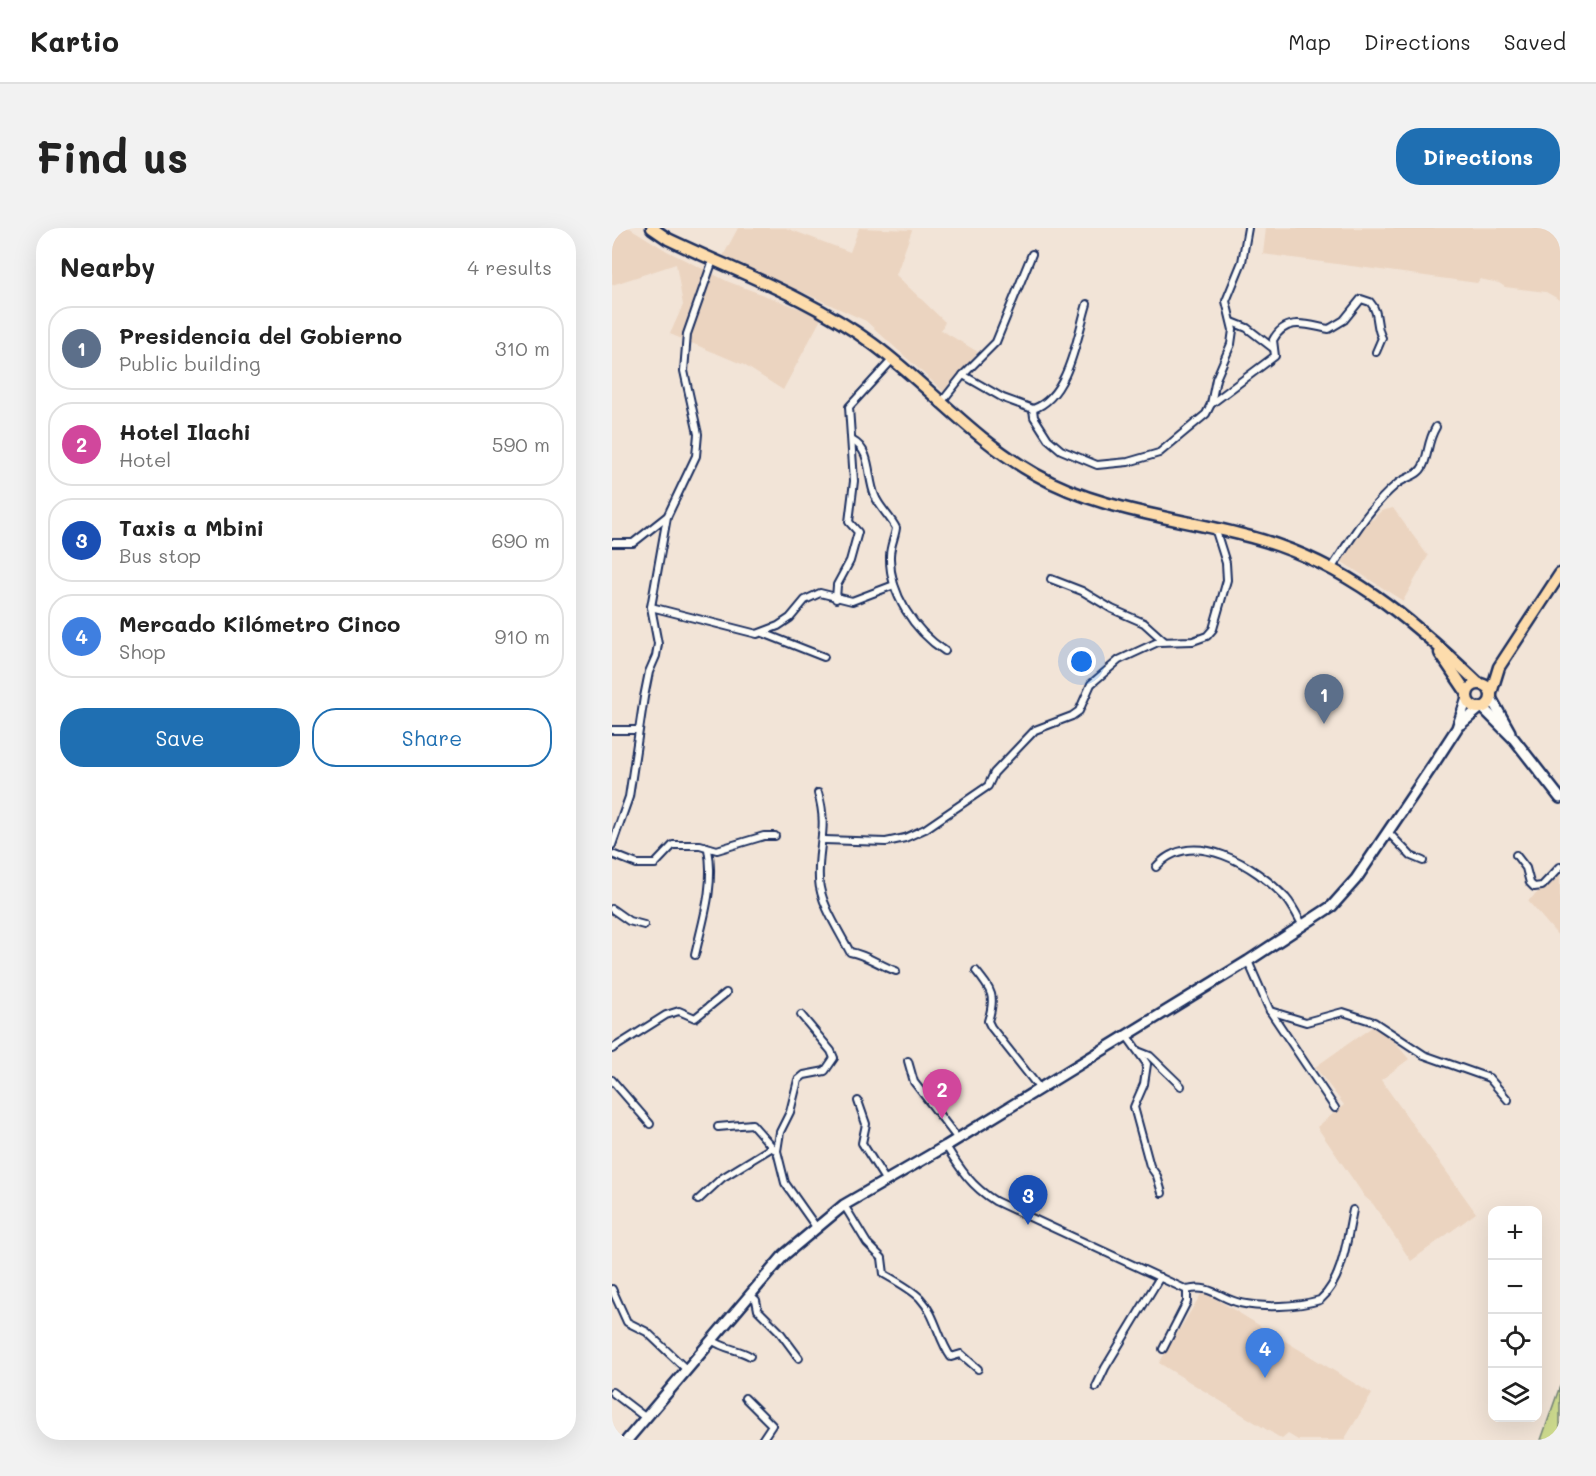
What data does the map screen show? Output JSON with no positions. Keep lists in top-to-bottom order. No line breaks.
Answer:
{"page":{"header":"Kartio","nav":["Map","Directions","Saved"],"buttons":["Directions",["Save","Share"]],"title":"Find us","heading":["Nearby","4 results"],"list":[{"mark":"1","name":"Presidencia del Gobierno","note":"Public building","value":"310 m"},{"mark":"2","name":"Hotel Ilachi","note":"Hotel","value":"590 m"},{"mark":"3","name":"Taxis a Mbini","note":"Bus stop","value":"690 m"},{"mark":"4","name":"Mercado Kilómetro Cinco","note":"Shop","value":"910 m"}],"pins":["1","2","3","4"],"map_buttons":["+","−"]}}
